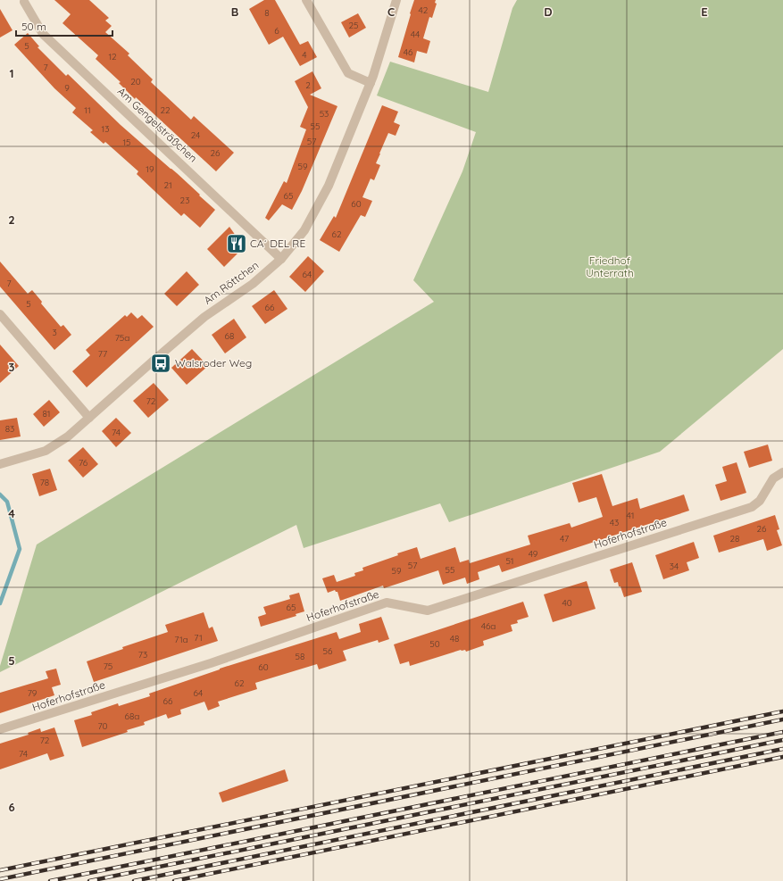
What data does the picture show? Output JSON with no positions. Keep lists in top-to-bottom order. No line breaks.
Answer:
{"streets":{"street":["Am Gengelsträßchen","Am Röttchen","Hoferhofstraße"]},"crossings":[["Am Gengelsträßchen","Am Röttchen"]],"parks":["Friedhof Unterrath"],"places":{"restaurant":["CA´ DEL RE"],"bus stop":["Walsroder Weg"]},"house_numbers":["42","8","25","6","44","5","46","4","12","7","20","2","9","11","22","53","55","13","24","57","15","26","59","19","21","65","23","60","62","64","7","5","66","3","68","75a","77","72","81","83","74","76","78","41","43","26","47","28","49","51","57","34","55","59","40","65","46a","71","48","71a","50","56","73","58","75","60","62","79","64","66","68a","70","72","74"],"scale_bar":"50 m","grid":{"columns":["B","C","D","E"],"rows":["1","2","3","4","5","6"]}}
